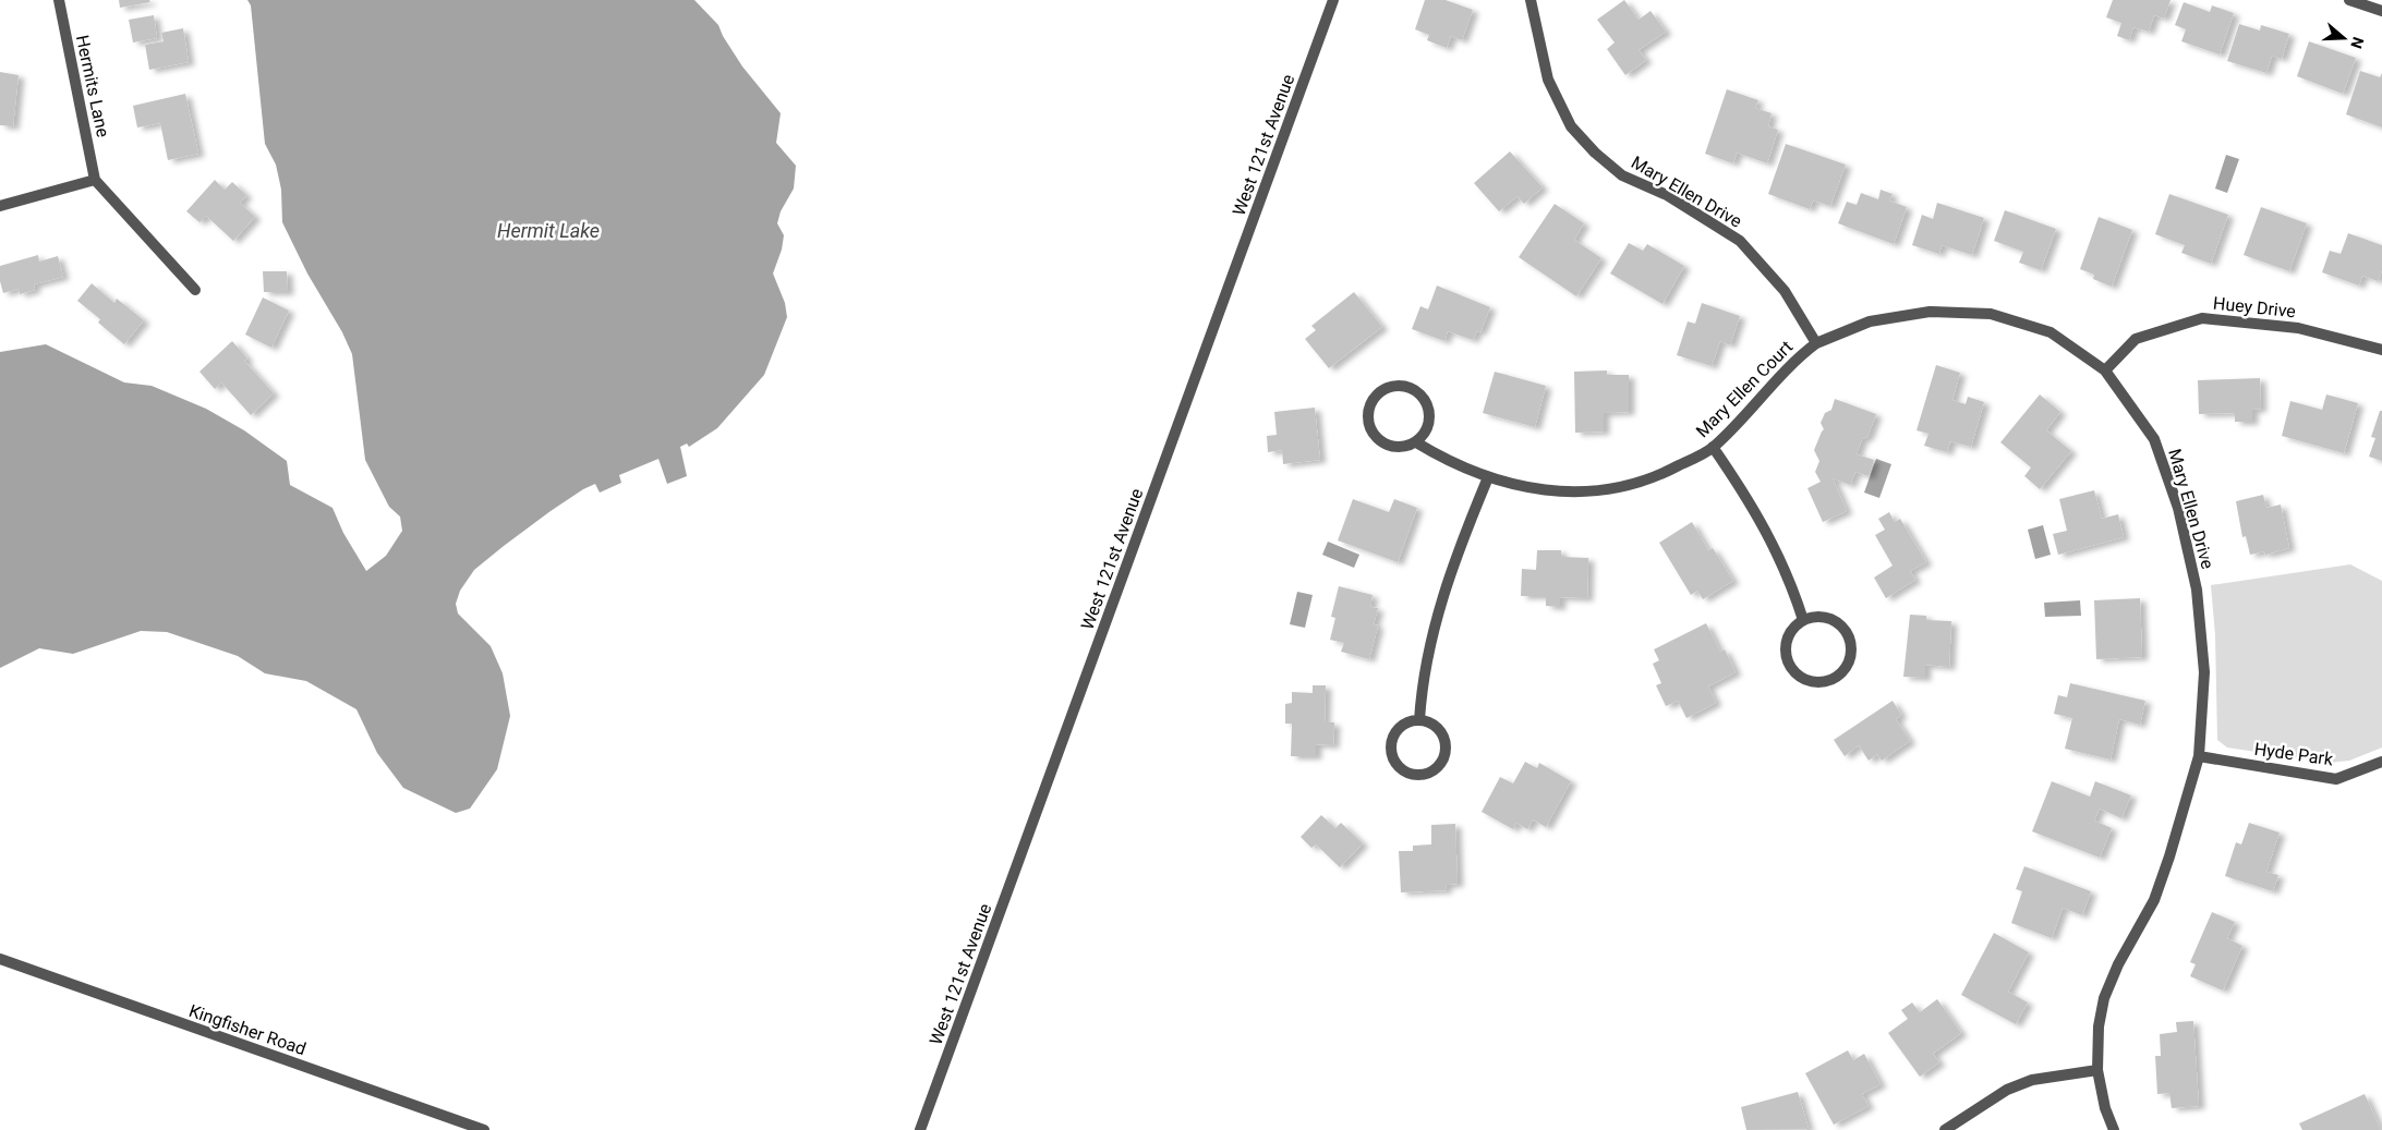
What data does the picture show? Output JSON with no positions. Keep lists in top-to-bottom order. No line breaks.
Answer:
{"streets":{"street":["Hermits Lane","West 121st Avenue","Mary Ellen Drive","Huey Drive","Mary Ellen Court","Hyde Park","Kingfisher Road"]},"crossings":[["Mary Ellen Drive","Huey Drive"],["Mary Ellen Drive","Mary Ellen Court"],["Mary Ellen Drive","Hyde Park"]],"water":["Hermit Lake"],"north":"right"}
